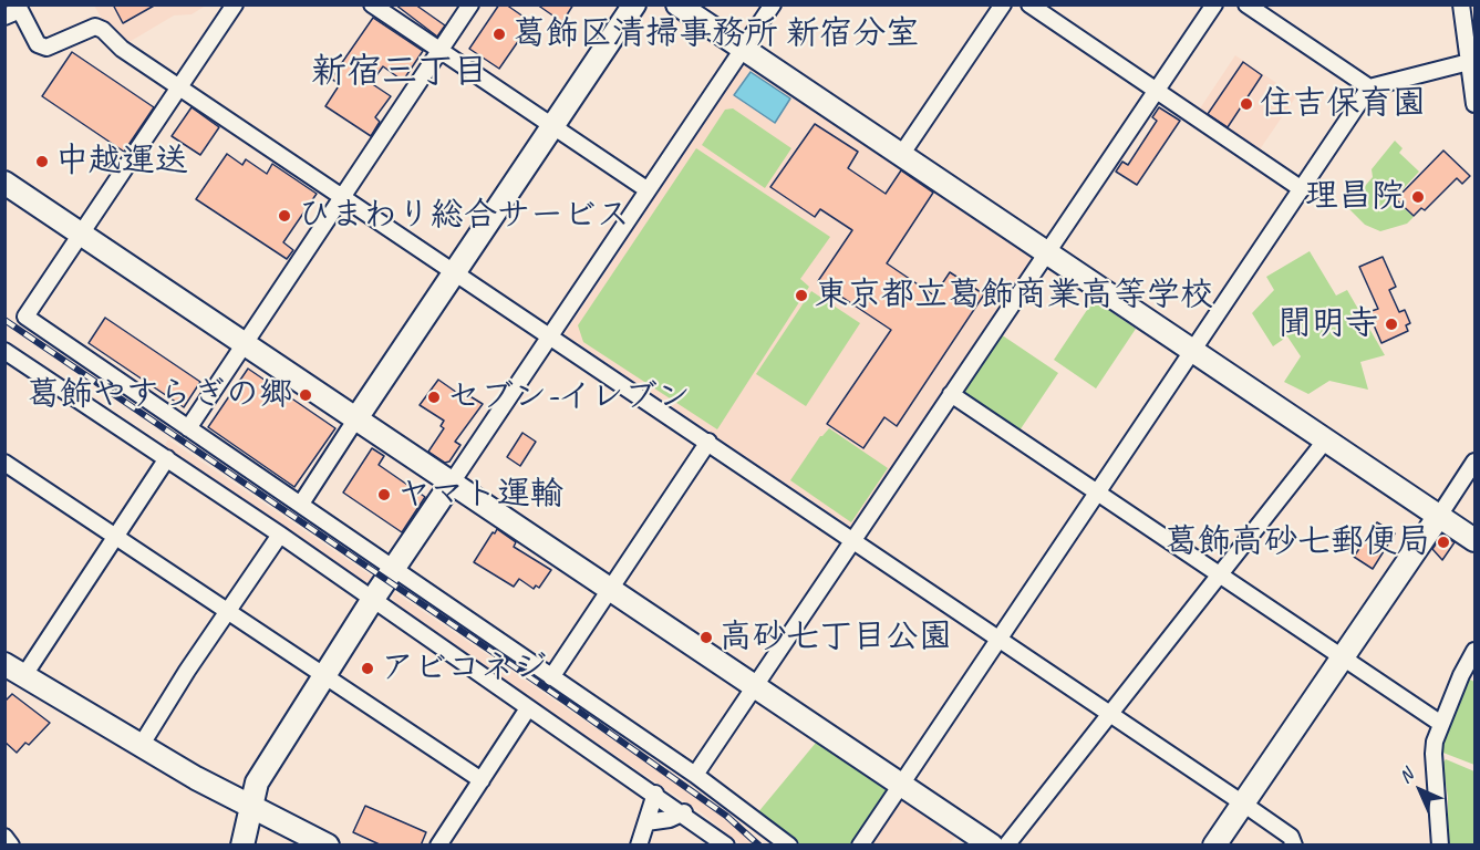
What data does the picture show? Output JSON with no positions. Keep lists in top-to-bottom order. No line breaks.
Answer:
{"districts":["新宿三丁目"],"places":["葛飾区清掃事務所 新宿分室","住吉保育園","中越運送","理昌院","ひまわり総合サービス","東京都立葛飾商業高等学校","聞明寺","葛飾やすらぎの郷","セブン-イレブン","ヤマト運輸","葛飾高砂七郵便局","高砂七丁目公園","アビコネジ"],"north":"top left"}
